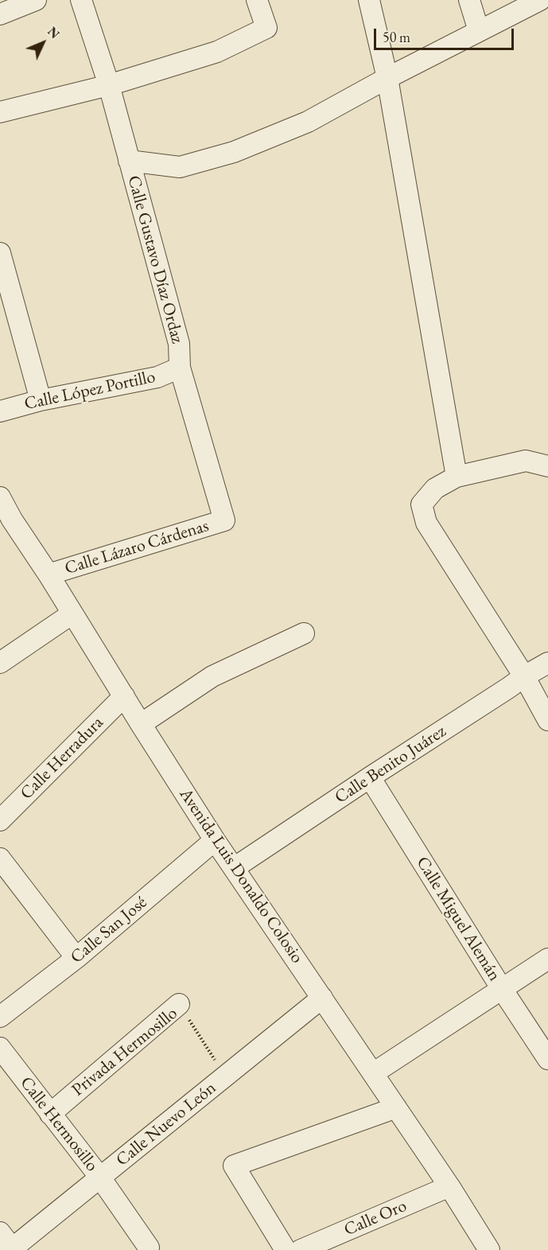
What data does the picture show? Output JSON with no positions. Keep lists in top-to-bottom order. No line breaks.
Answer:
{"streets":{"street":["Calle Gustavo Díaz Ordaz","Calle López Portillo","Calle Lázaro Cárdenas","Calle Herradura","Calle Benito Juárez","Avenida Luis Donaldo Colosio","Calle Miguel Alemán","Calle San José","Privada Hermosillo","Calle Hermosillo","Calle Nuevo León","Calle Oro"]},"crossings":[["Calle Gustavo Díaz Ordaz","Calle López Portillo"],["Calle Gustavo Díaz Ordaz","Calle Lázaro Cárdenas"],["Calle Lázaro Cárdenas","Avenida Luis Donaldo Colosio"],["Calle Herradura","Avenida Luis Donaldo Colosio"],["Calle Benito Juárez","Avenida Luis Donaldo Colosio"],["Calle Benito Juárez","Calle Miguel Alemán"],["Avenida Luis Donaldo Colosio","Calle San José"],["Avenida Luis Donaldo Colosio","Calle Nuevo León"],["Avenida Luis Donaldo Colosio","Calle Oro"],["Privada Hermosillo","Calle Hermosillo"],["Privada Hermosillo","Calle Nuevo León"],["Calle Hermosillo","Calle Nuevo León"]],"scale_bar":"50 m","north":"top right"}
